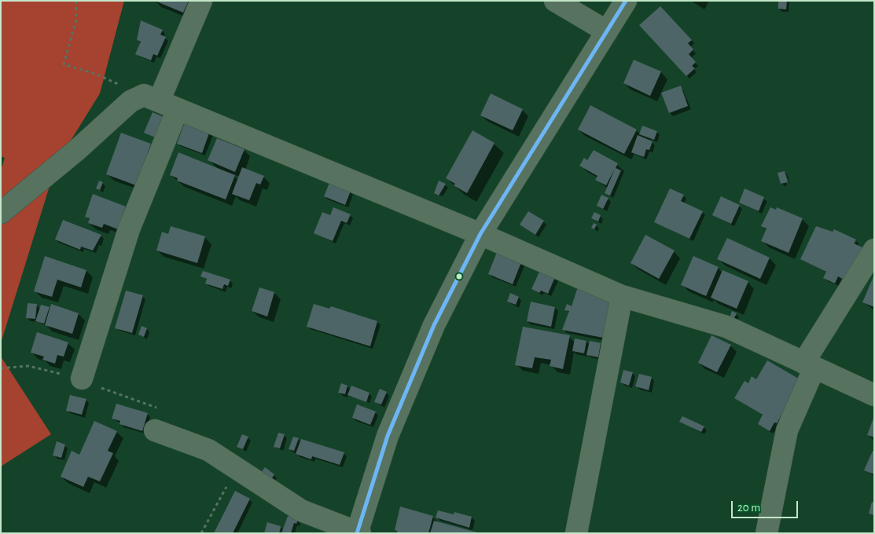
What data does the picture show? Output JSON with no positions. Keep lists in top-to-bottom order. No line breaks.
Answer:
{"scale_bar":"20 m"}
